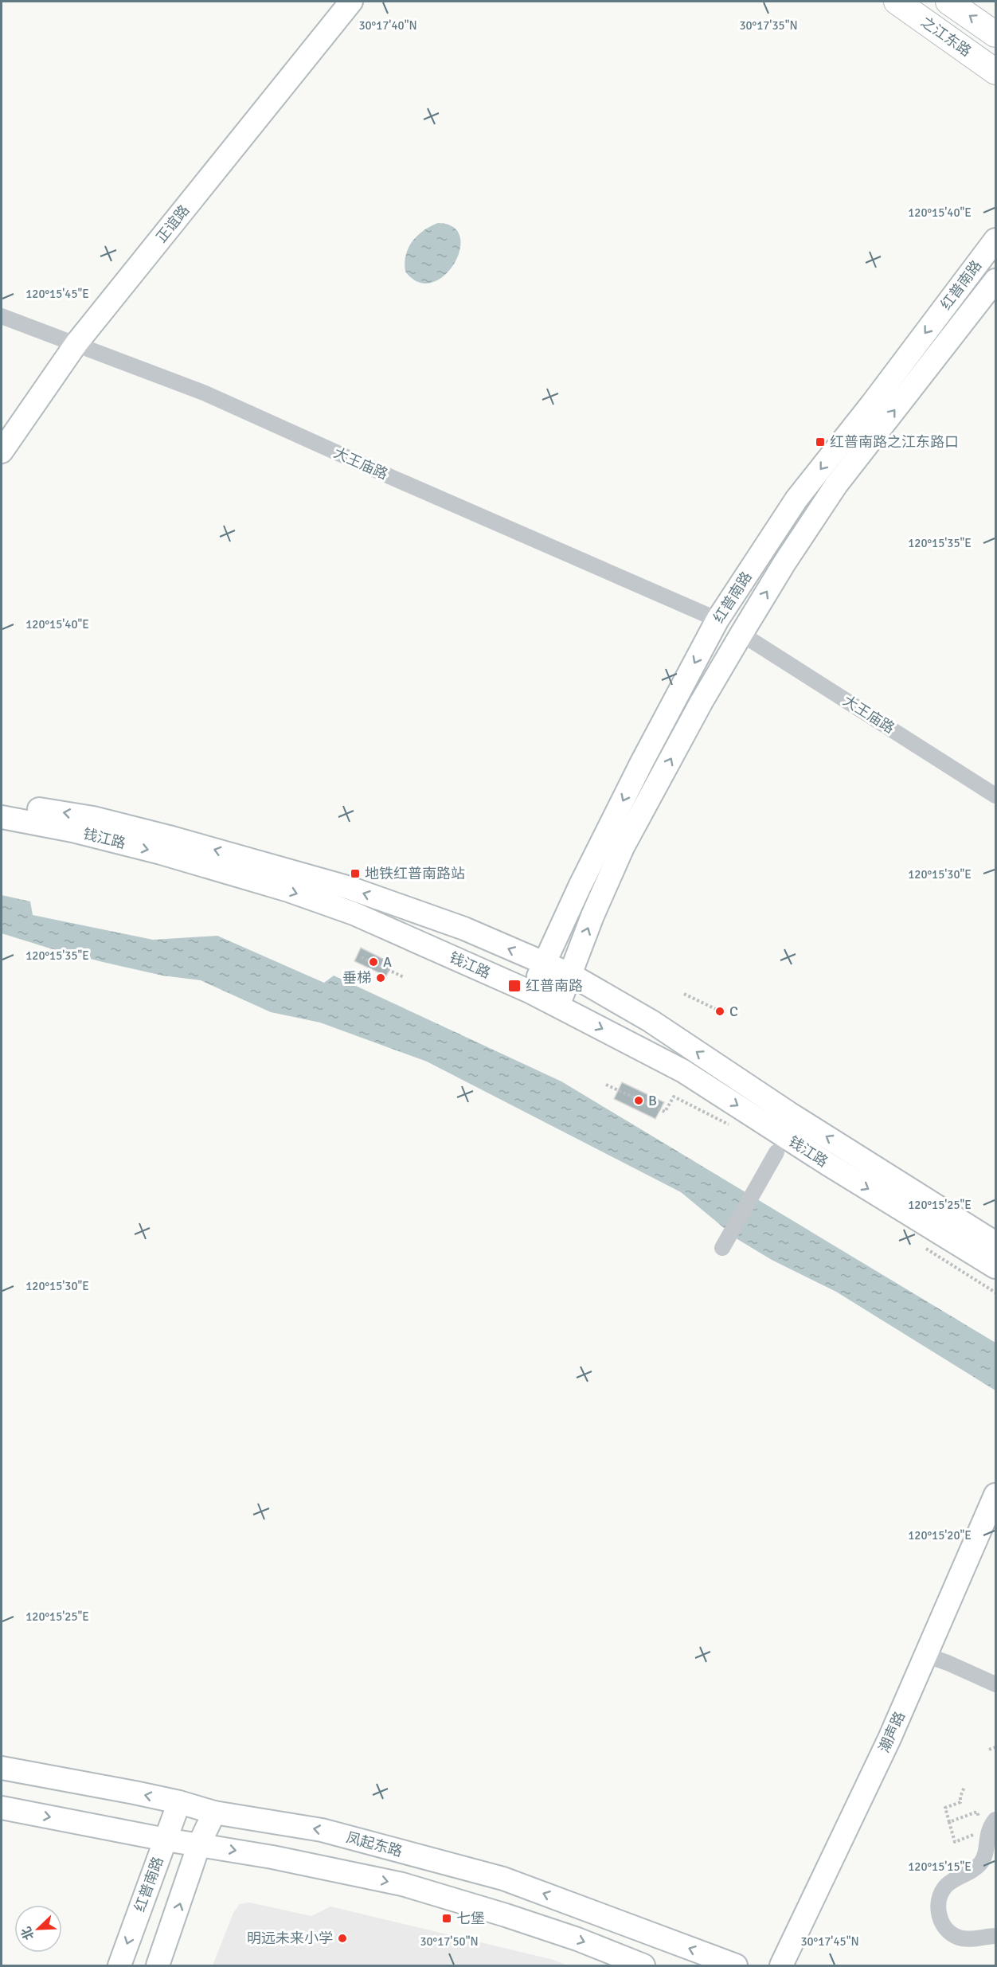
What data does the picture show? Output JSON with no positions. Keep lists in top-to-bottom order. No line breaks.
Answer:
{"streets":{"main road":["之江东路","正谊路","红普南路","钱江路","潮声路","凤起东路"],"street":["大王庙路"]},"crossings":[["正谊路","大王庙路"],["红普南路","大王庙路"],["红普南路","钱江路"],["红普南路","凤起东路"]],"places":{"transit":["红普南路之江东路口","地铁红普南路站","红普南路","七堡"],"other":["A","垂梯","C","B","明远未来小学"]},"north":"bottom left","coordinates":["30°17'40\"N","30°17'35\"N","120°15'40\"E","120°15'45\"E","120°15'35\"E","120°15'30\"E","120°15'25\"E","120°15'20\"E","120°15'15\"E","30°17'50\"N","30°17'45\"N"]}
